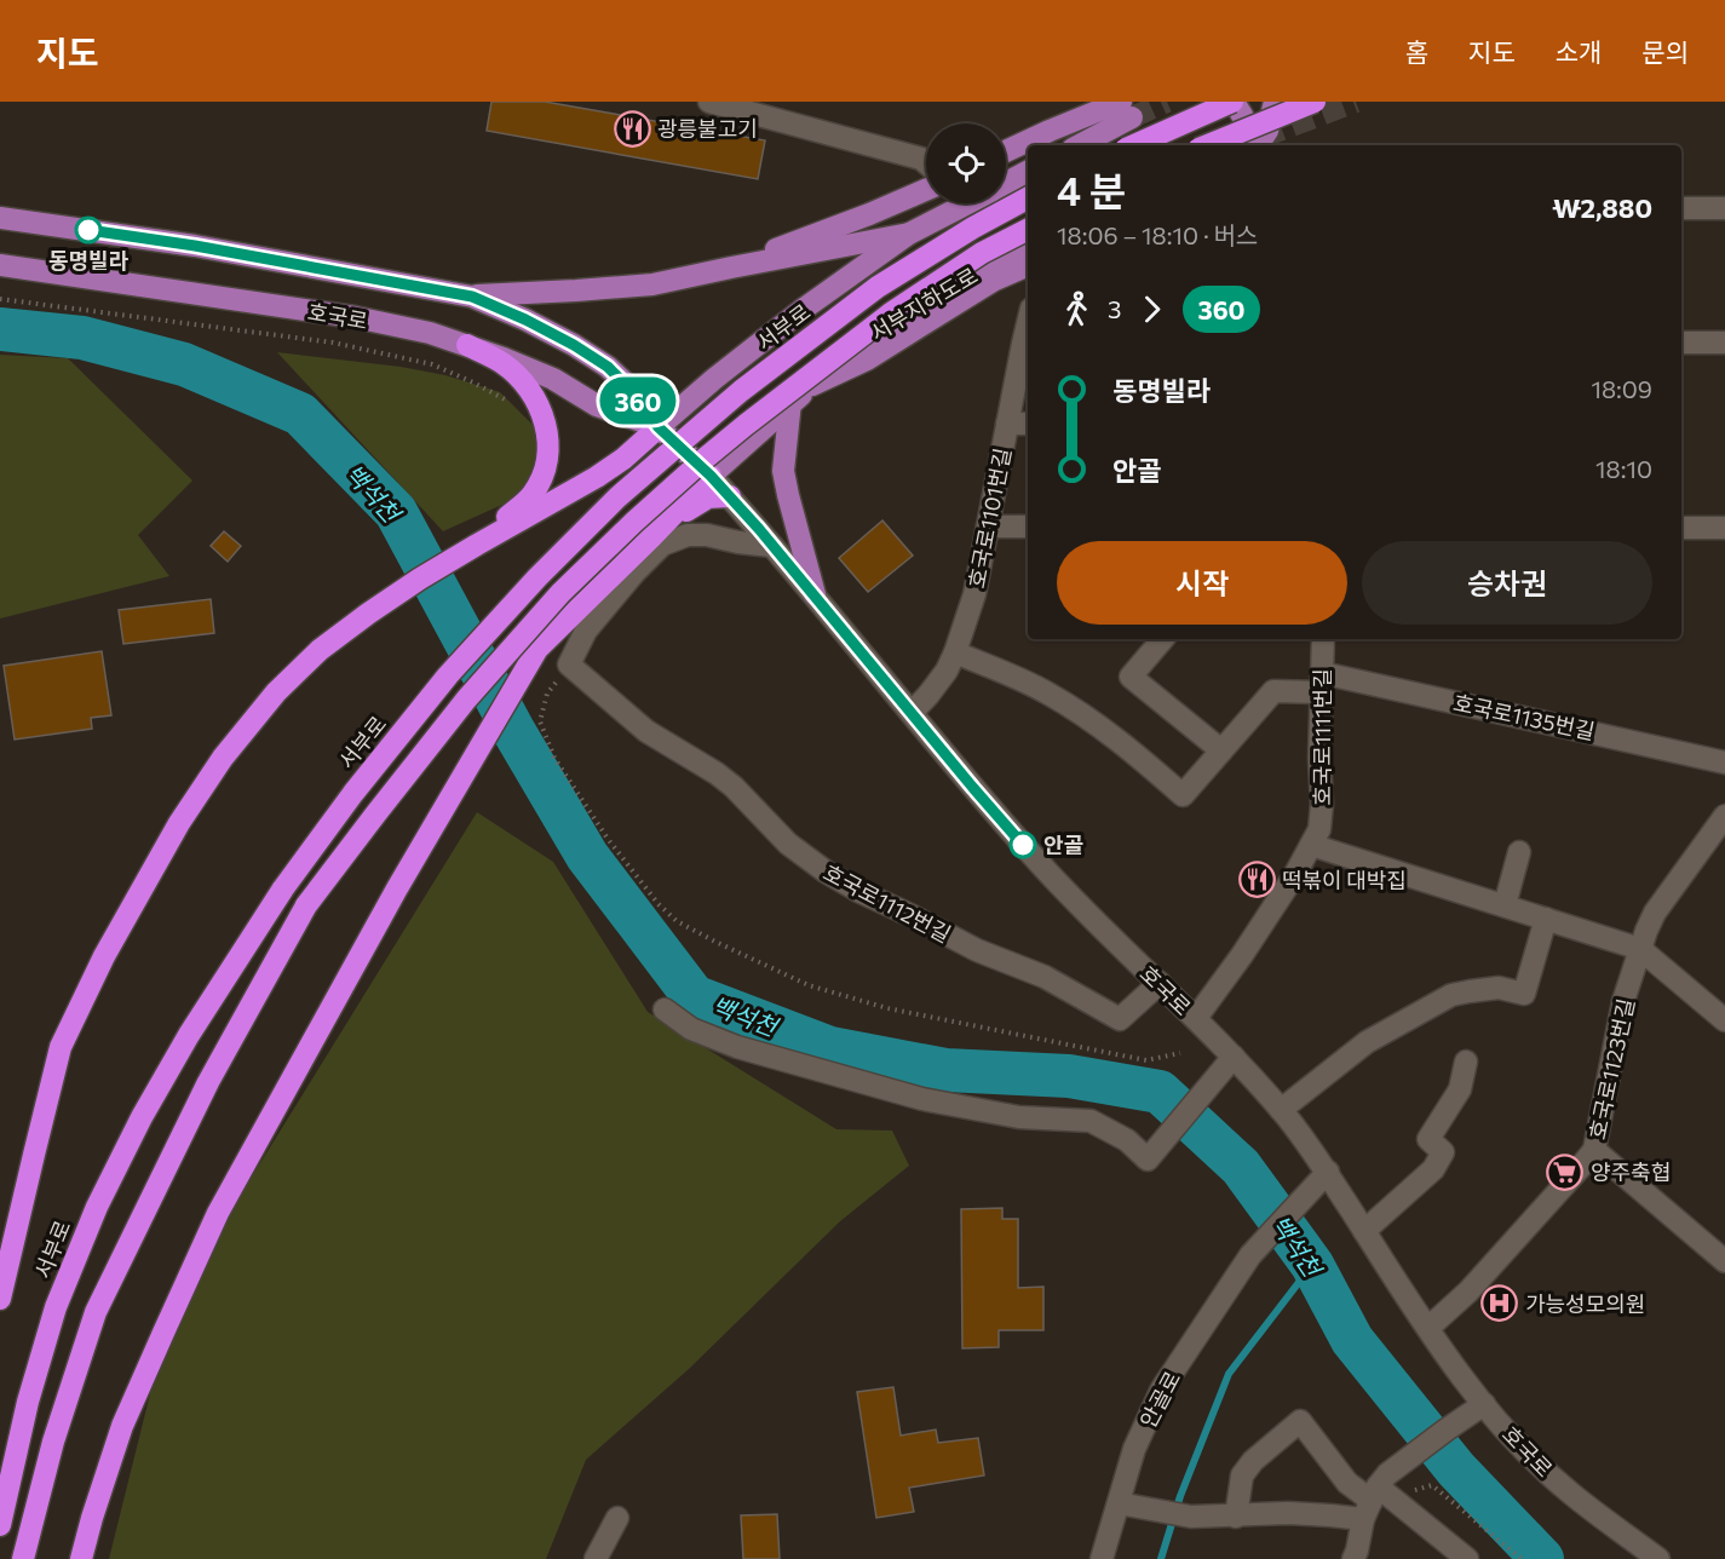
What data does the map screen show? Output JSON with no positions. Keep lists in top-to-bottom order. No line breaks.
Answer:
{"streets":{"highway":["서부로"],"main road":["서부지하도로","호국로"],"street":["호국로1101번길","호국로1135번길","호국로1111번길","호국로1112번길","호국로1123번길","안골로"]},"crossings":[["호국로","서부로"],["호국로","호국로1101번길"],["호국로","호국로1111번길"],["호국로","호국로1112번길"],["호국로","호국로1123번길"],["호국로","안골로"],["호국로1135번길","호국로1111번길"]],"water":["백석천"],"places":{"restaurant":["광릉불고기","떡볶이 대박집"],"other":["동명빌라","안골"],"supermarket":["양주축협"],"hospital":["가능성모의원"]},"lines":["bus line 360"],"page":{"header":"지도","nav":["홈","지도","소개","문의"],"on_map":"360","heading":["4 분","18:06 – 18:10 · 버스","₩2,880"],"legs":["3","360"],"list":[{"name":"동명빌라","value":"18:09"},{"name":"안골","value":"18:10"}],"buttons":["시작","승차권"]}}
